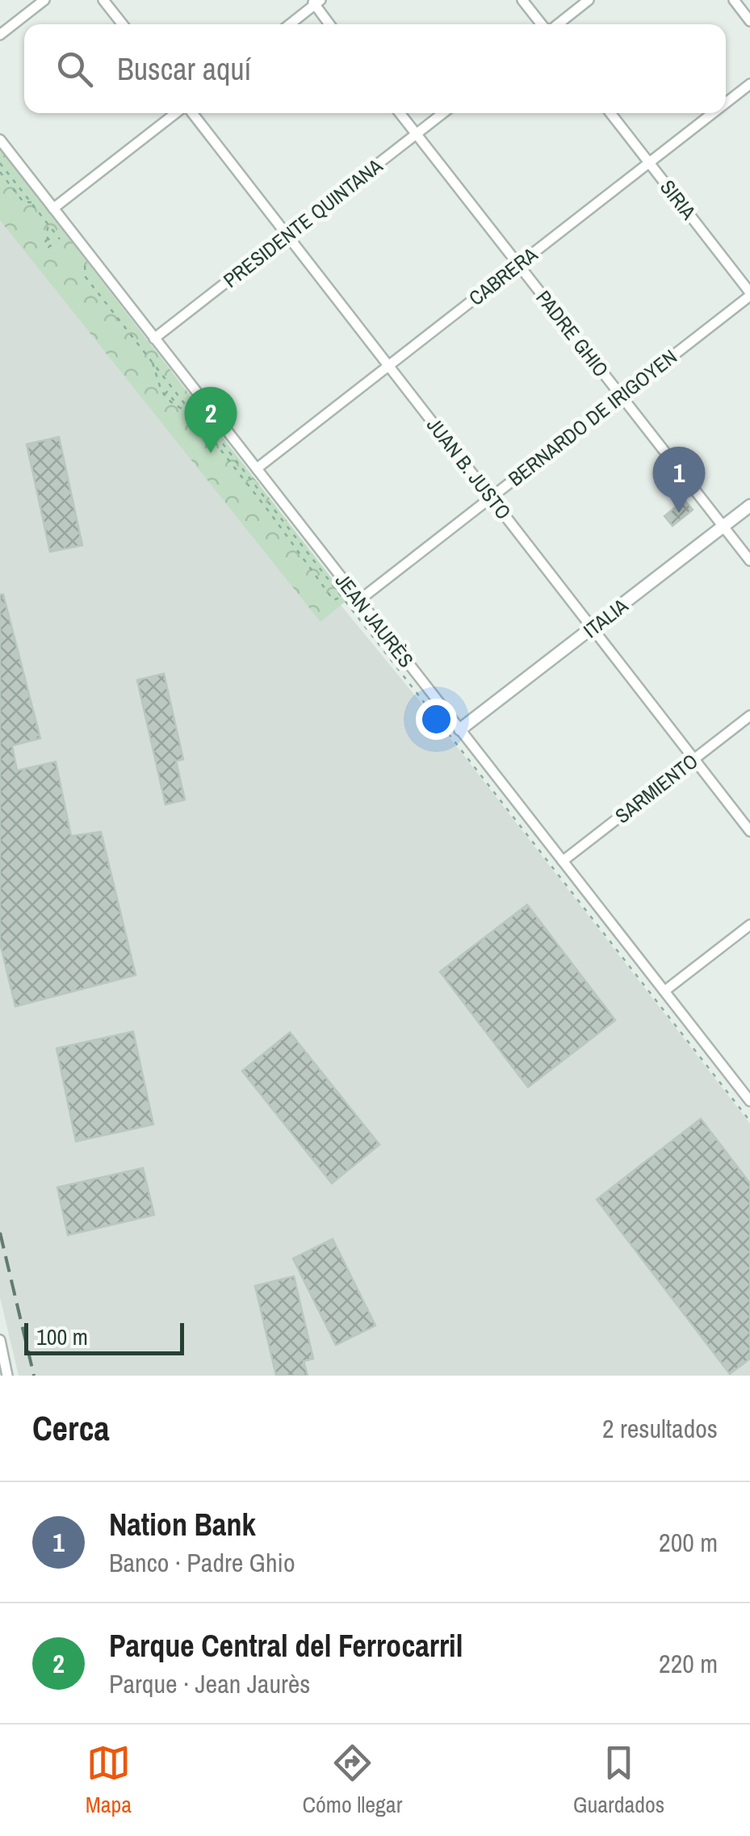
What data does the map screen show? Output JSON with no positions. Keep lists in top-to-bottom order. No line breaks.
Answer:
{"streets":{"street":["SIRIA","PRESIDENTE QUINTANA","CABRERA","PADRE GHIO","BERNARDO DE IRIGOYEN","JUAN B. JUSTO","ITALIA","JEAN JAURÈS","SARMIENTO"]},"crossings":[["SIRIA","CABRERA"],["SIRIA","BERNARDO DE IRIGOYEN"],["PRESIDENTE QUINTANA","PADRE GHIO"],["PRESIDENTE QUINTANA","JUAN B. JUSTO"],["PRESIDENTE QUINTANA","JEAN JAURÈS"],["CABRERA","PADRE GHIO"],["CABRERA","JUAN B. JUSTO"],["CABRERA","JEAN JAURÈS"],["PADRE GHIO","BERNARDO DE IRIGOYEN"],["PADRE GHIO","ITALIA"],["BERNARDO DE IRIGOYEN","JUAN B. JUSTO"],["BERNARDO DE IRIGOYEN","JEAN JAURÈS"],["JUAN B. JUSTO","ITALIA"],["JUAN B. JUSTO","SARMIENTO"],["ITALIA","JEAN JAURÈS"],["JEAN JAURÈS","SARMIENTO"]],"scale_bar":"100 m","page":{"search":"Buscar aquí","pins":["2","1"],"scale":"100 m","heading":["Cerca","2 resultados"],"list":[{"mark":"1","name":"Nation Bank","note":"Banco · Padre Ghio","value":"200 m"},{"mark":"2","name":"Parque Central del Ferrocarril","note":"Parque · Jean Jaurès","value":"220 m"}],"nav":["Mapa","Cómo llegar","Guardados"]}}
